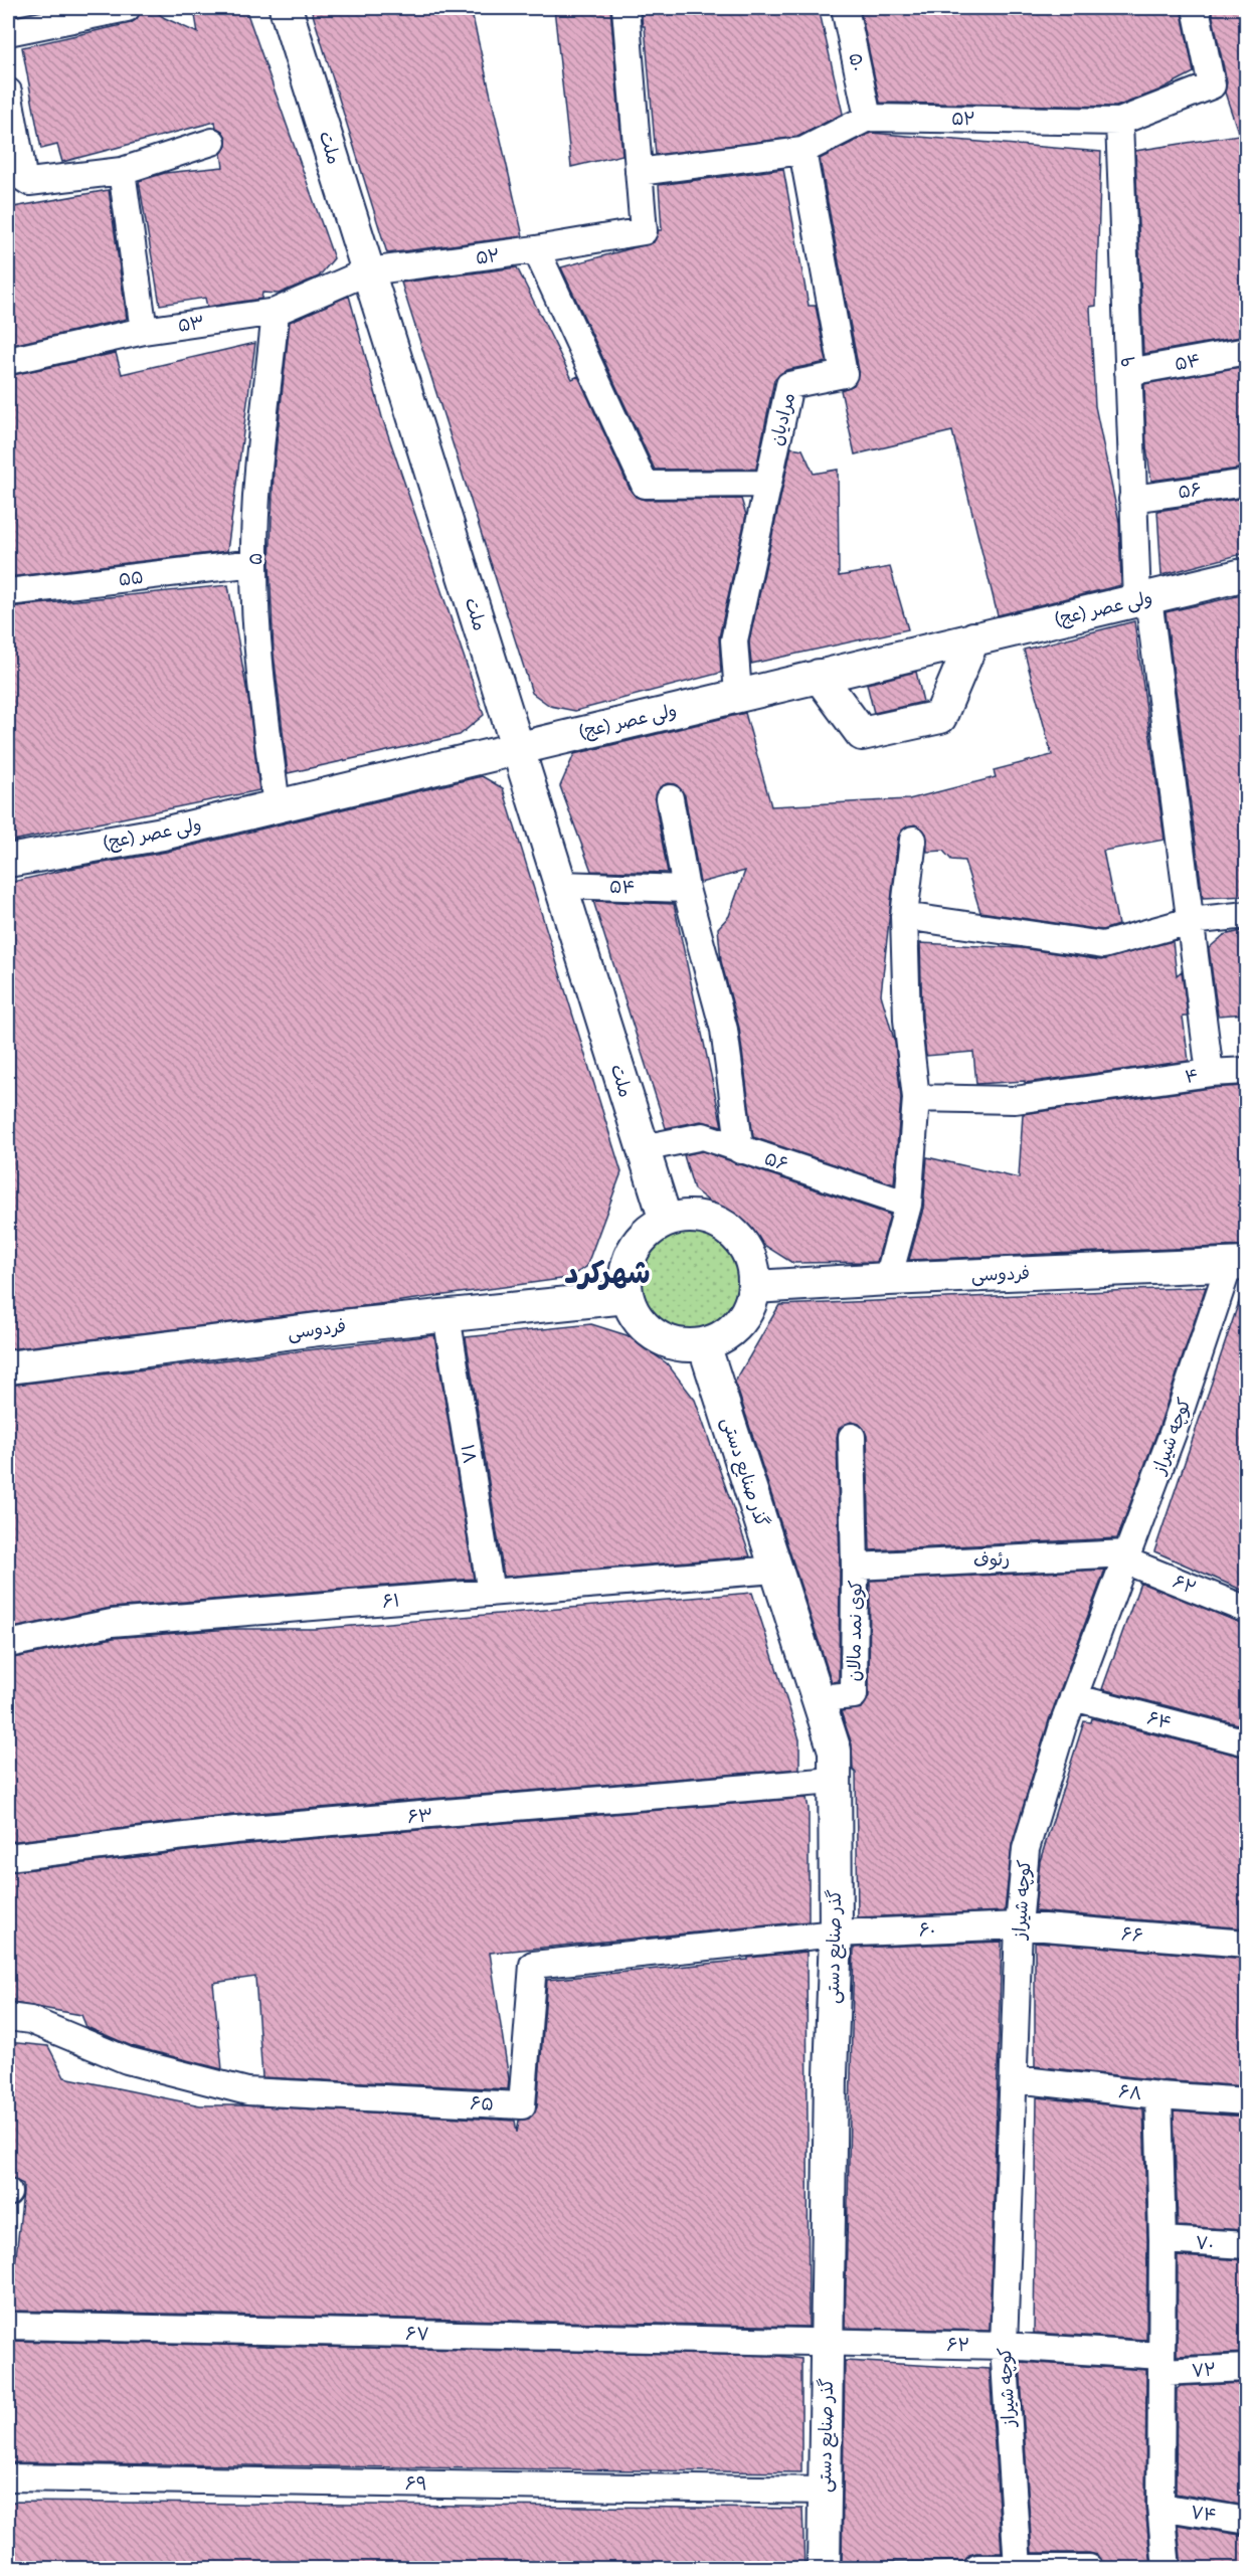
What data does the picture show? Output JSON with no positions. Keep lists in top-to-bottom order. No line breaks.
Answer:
{"streets":{"main road":["ملت","ولی عصر (عج)","فردوسی","گذر صنایع دستی"],"street":["۵۰","۵۲","۵۳","۹","۵۴","مرادیان","۵۶","۵","۵۵","۴","کوچه شیراز","۱۸","رئوف","۶۲","۶۱","کوی نمد مالان","۶۴","۶۳","۶۰","۶۶","۶۸","۶۵","۷۰","۶۷","۷۲","۶۹","۷۴"]},"crossings":[["۵۰","۵۲"],["۵۲","ملت"],["۵۲","۵۳"],["۵۲","۹"],["۵۲","مرادیان"],["ملت","۵۳"],["ملت","۵۴"],["ملت","۵۶"],["ملت","ولی عصر (عج)"],["ملت","فردوسی"],["ملت","گذر صنایع دستی"],["۵۳","۵"],["۹","۵۴"],["۹","۵۶"],["۹","ولی عصر (عج)"],["۹","۴"],["مرادیان","ولی عصر (عج)"],["۵","۵۵"],["۵","ولی عصر (عج)"],["ولی عصر (عج)","۴"],["فردوسی","کوچه شیراز"],["فردوسی","۱۸"],["فردوسی","گذر صنایع دستی"],["کوچه شیراز","رئوف"],["کوچه شیراز","۶۲"],["کوچه شیراز","۶۴"],["کوچه شیراز","۶۰"],["کوچه شیراز","۶۶"],["کوچه شیراز","۶۸"],["۱۸","۶۱"],["گذر صنایع دستی","۶۲"],["گذر صنایع دستی","۶۱"],["گذر صنایع دستی","کوی نمد مالان"],["گذر صنایع دستی","۶۳"],["گذر صنایع دستی","۶۰"],["گذر صنایع دستی","۶۵"],["گذر صنایع دستی","۶۷"],["گذر صنایع دستی","۶۹"],["رئوف","۶۲"],["رئوف","کوی نمد مالان"],["۶۲","۶۷"],["۶۲","۷۲"],["۶۰","۶۶"],["۶۰","۶۵"]],"districts":["شهرکرد"]}
